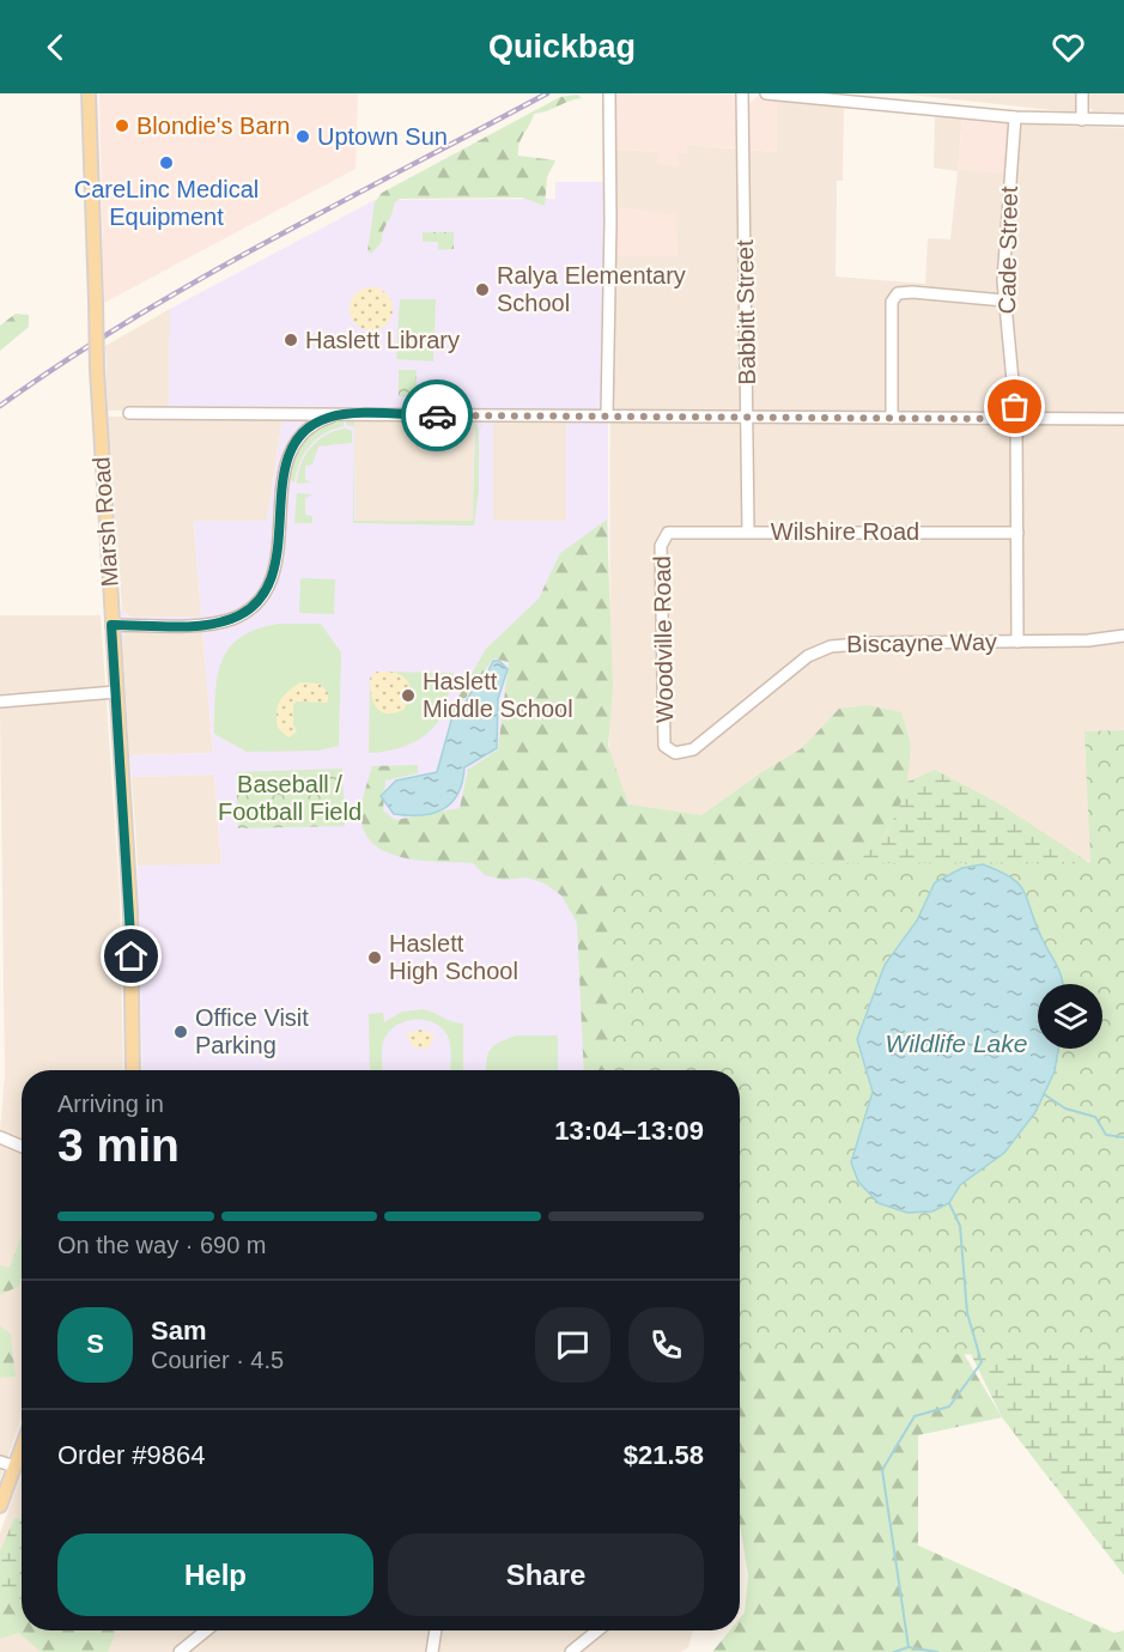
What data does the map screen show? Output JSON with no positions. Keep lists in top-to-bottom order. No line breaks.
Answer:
{"streets":{"main road":["Marsh Road"],"street":["Cade Street","Babbitt Street","Wilshire Road","Woodville Road","Biscayne Way"]},"crossings":[["Cade Street","Wilshire Road"],["Cade Street","Biscayne Way"],["Babbitt Street","Wilshire Road"],["Wilshire Road","Woodville Road"],["Woodville Road","Biscayne Way"]],"water":["Wildlife Lake"],"parks":["Baseball / Football Field"],"places":["Blondie's Barn","Uptown Sun","CareLinc Medical Equipment","Ralya Elementary School","Haslett Library","Haslett Middle School","Haslett High School","Office Visit Parking"],"page":{"header":"Quickbag","heading":["3 min","Arriving in","13:04–13:09"],"panel":["Sam","Courier · 4.5","Order #9864","$21.58"],"bar":"On the way · 690 m","round":"S","buttons":["Help","Share"]}}
